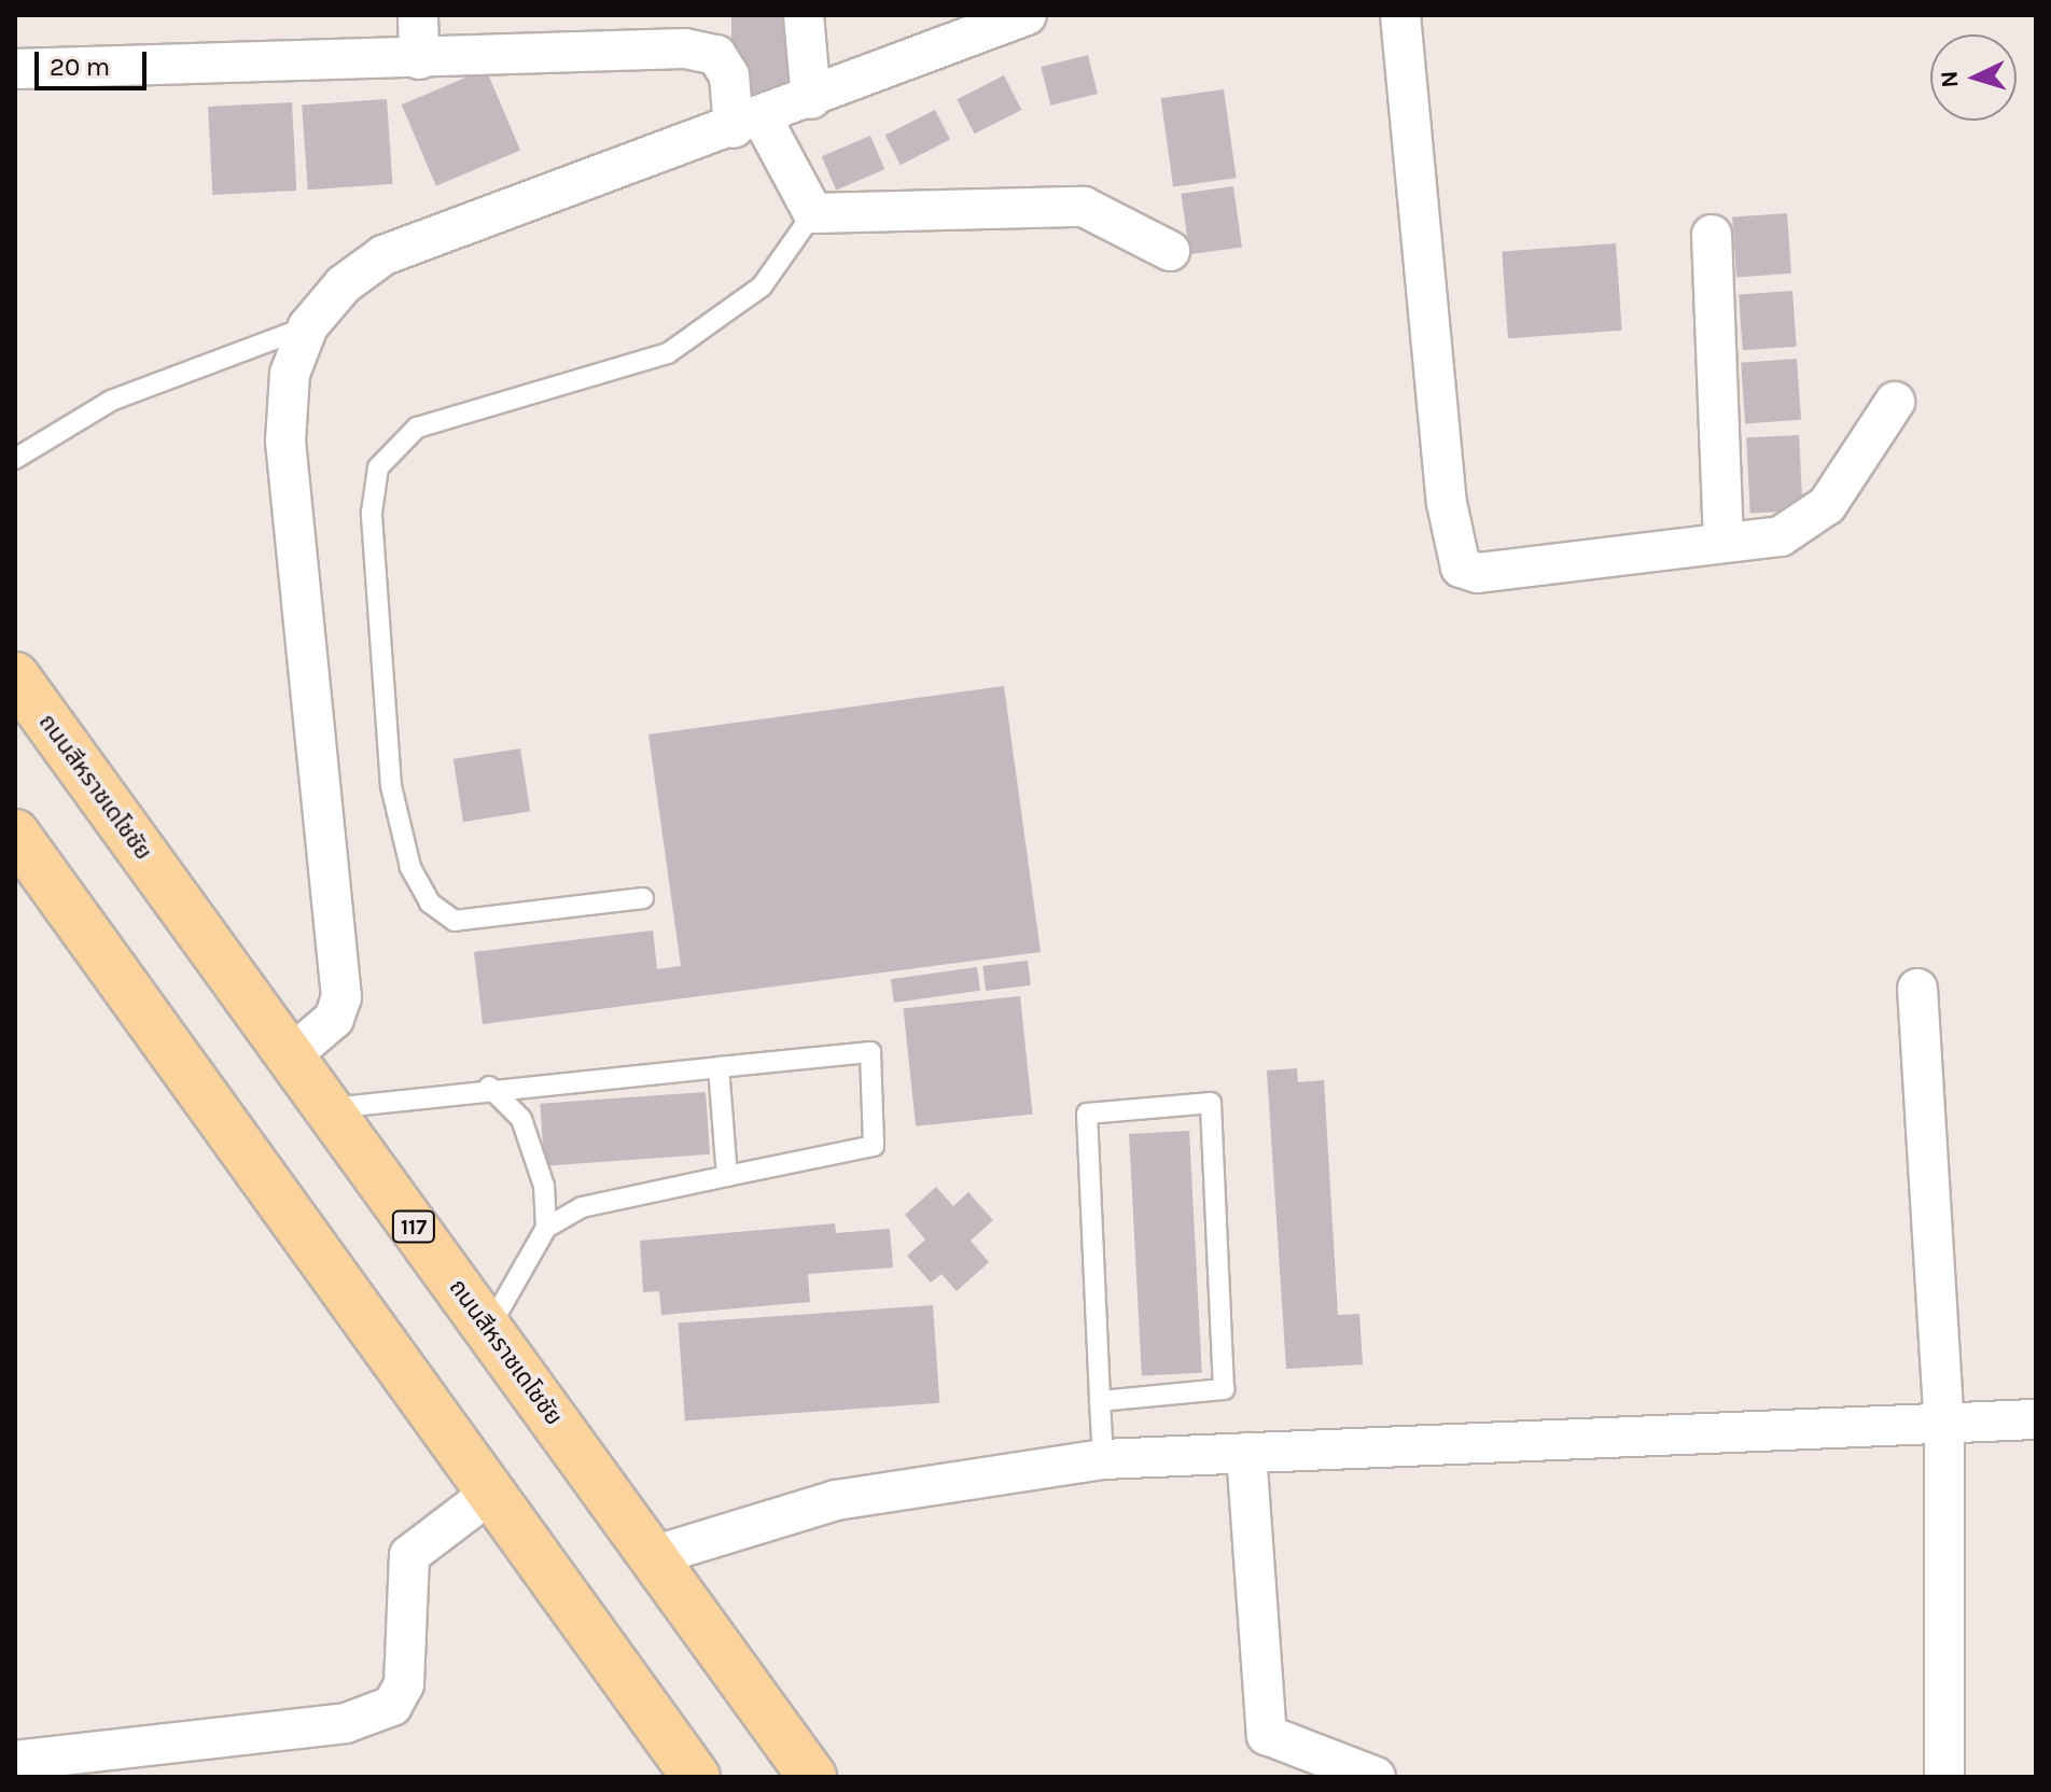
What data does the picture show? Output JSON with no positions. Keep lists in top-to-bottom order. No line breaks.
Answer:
{"streets":{"main road":["ถนนสีหราชเดโชชัย","117"]},"scale_bar":"20 m","north":"left"}
